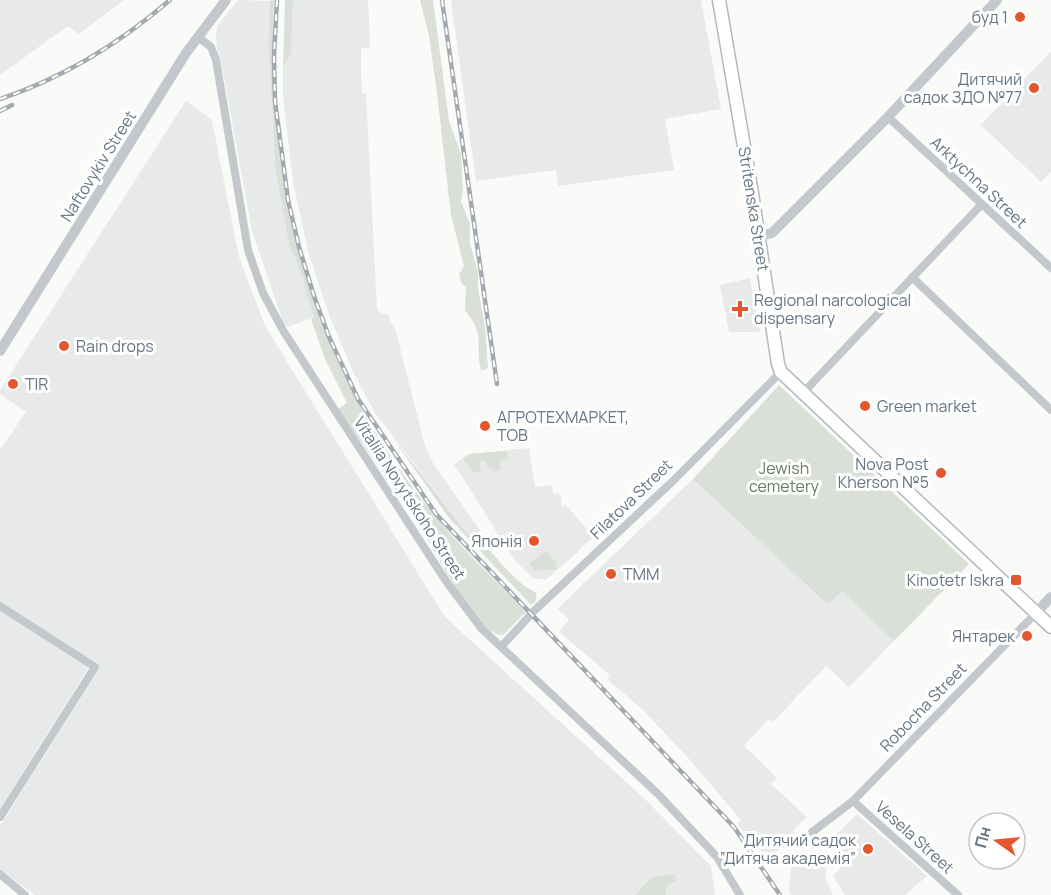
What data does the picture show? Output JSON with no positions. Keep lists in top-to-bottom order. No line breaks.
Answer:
{"streets":{"main road":["Stritenska Street"],"street":["Naftovykiv Street","Arktychna Street","Vitaliia Novytskoho Street","Filatova Street","Robocha Street","Vesela Street"]},"crossings":[["Naftovykiv Street","Vitaliia Novytskoho Street"],["Stritenska Street","Filatova Street"],["Vitaliia Novytskoho Street","Filatova Street"],["Robocha Street","Vesela Street"]],"parks":["Jewish cemetery"],"places":{"other":["буд 1","Дитячий садок ЗДО №77","Rain drops","TIR","Green market","АГРОТЕХМАРКЕТ, ТОВ","Nova Post Kherson №5","Японія","TMM","Янтарек","Дитячий садок ”Дитяча академія”"],"health":["Regional narcological dispensary"],"transit":["Kinotetr Iskra"]},"north":"left"}
